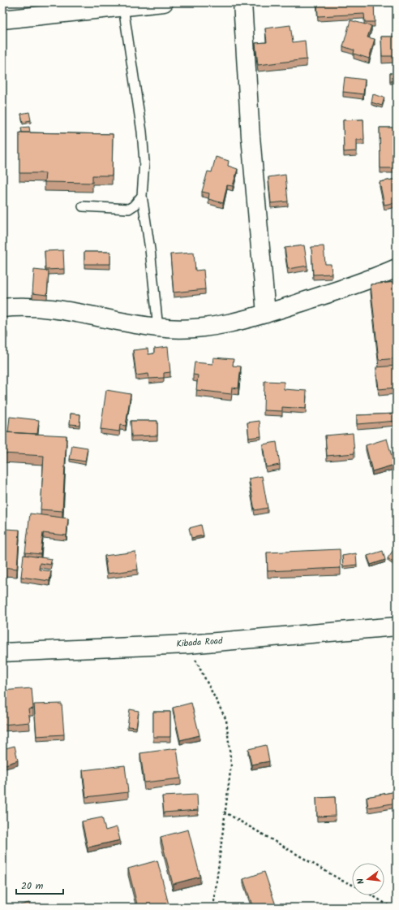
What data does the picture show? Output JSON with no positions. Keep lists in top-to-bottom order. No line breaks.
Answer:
{"streets":{"street":["Kibada Road"]},"scale_bar":"20 m","north":"left"}
